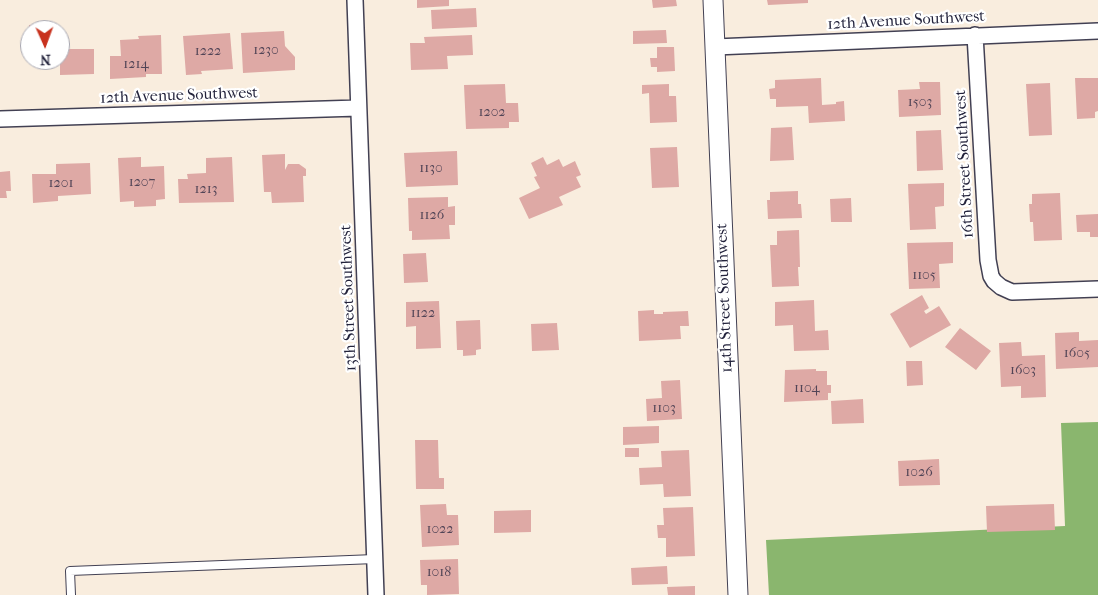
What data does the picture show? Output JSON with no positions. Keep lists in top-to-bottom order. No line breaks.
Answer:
{"streets":{"street":["12th Avenue Southwest","16th Street Southwest","13th Street Southwest","14th Street Southwest"]},"crossings":[["12th Avenue Southwest","16th Street Southwest"],["12th Avenue Southwest","13th Street Southwest"],["12th Avenue Southwest","14th Street Southwest"]],"house_numbers":["1230","1222","1214","1503","1202","1130","1207","1201","1213","1126","1105","1122","1605","1603","1104","1103","1026","1022","1018"],"north":"bottom"}
